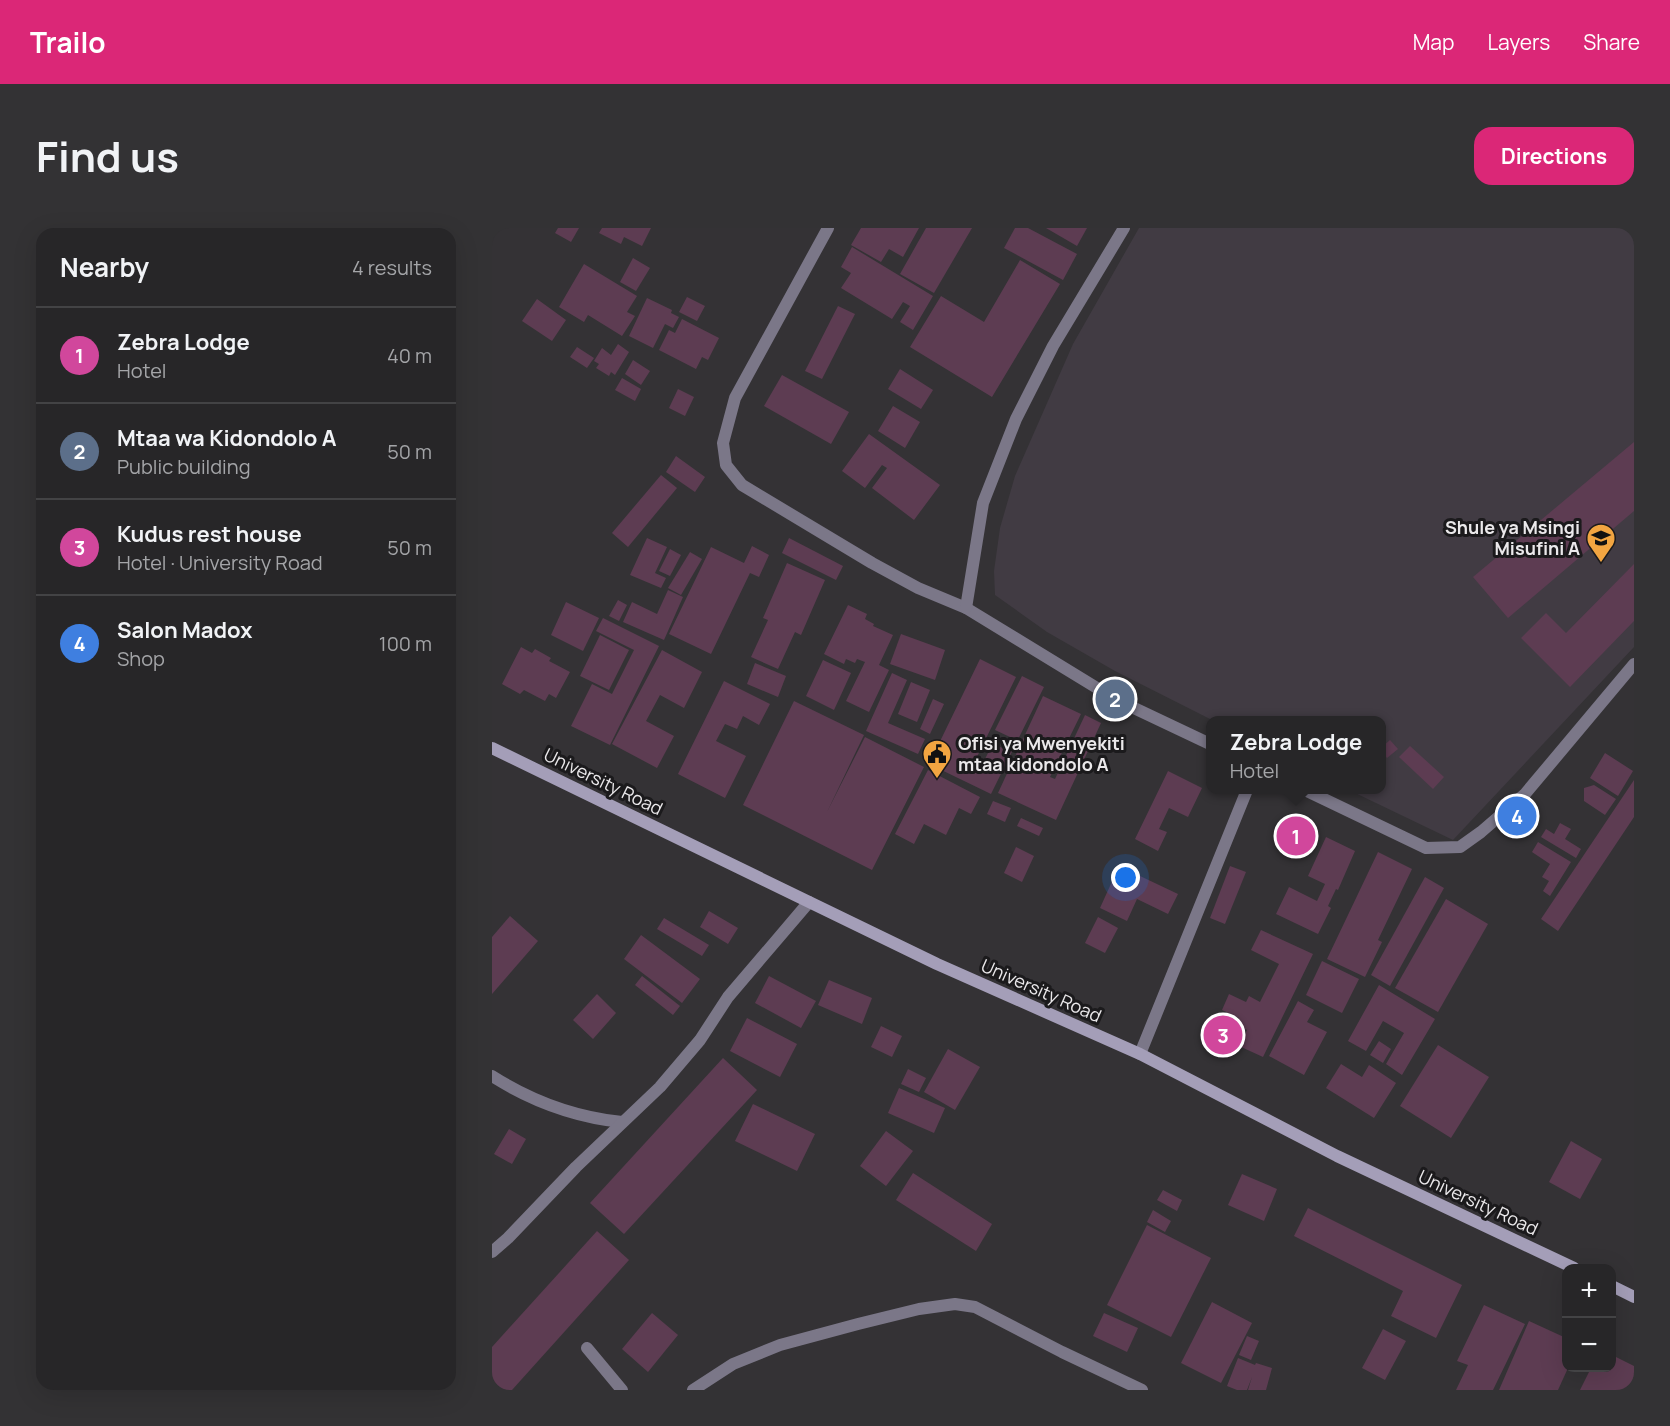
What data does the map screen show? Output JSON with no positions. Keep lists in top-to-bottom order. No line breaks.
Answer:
{"streets":{"main road":["University Road"]},"places":{"school or university":["Shule ya Msingi Misufini A"],"public building":["Ofisi ya Mwenyekiti mtaa kidondolo A"]},"page":{"header":"Trailo","nav":["Map","Layers","Share"],"title":"Find us","buttons":"Directions","heading":["Nearby","4 results"],"list":[{"mark":"1","name":"Zebra Lodge","note":"Hotel","value":"40 m"},{"mark":"2","name":"Mtaa wa Kidondolo A","note":"Public building","value":"50 m"},{"mark":"3","name":"Kudus rest house","note":"Hotel · University Road","value":"50 m"},{"mark":"4","name":"Salon Madox","note":"Shop","value":"100 m"}],"pins":["2","4","1","3"],"popup":["Zebra Lodge","Hotel"],"map_buttons":["+","−"]}}
